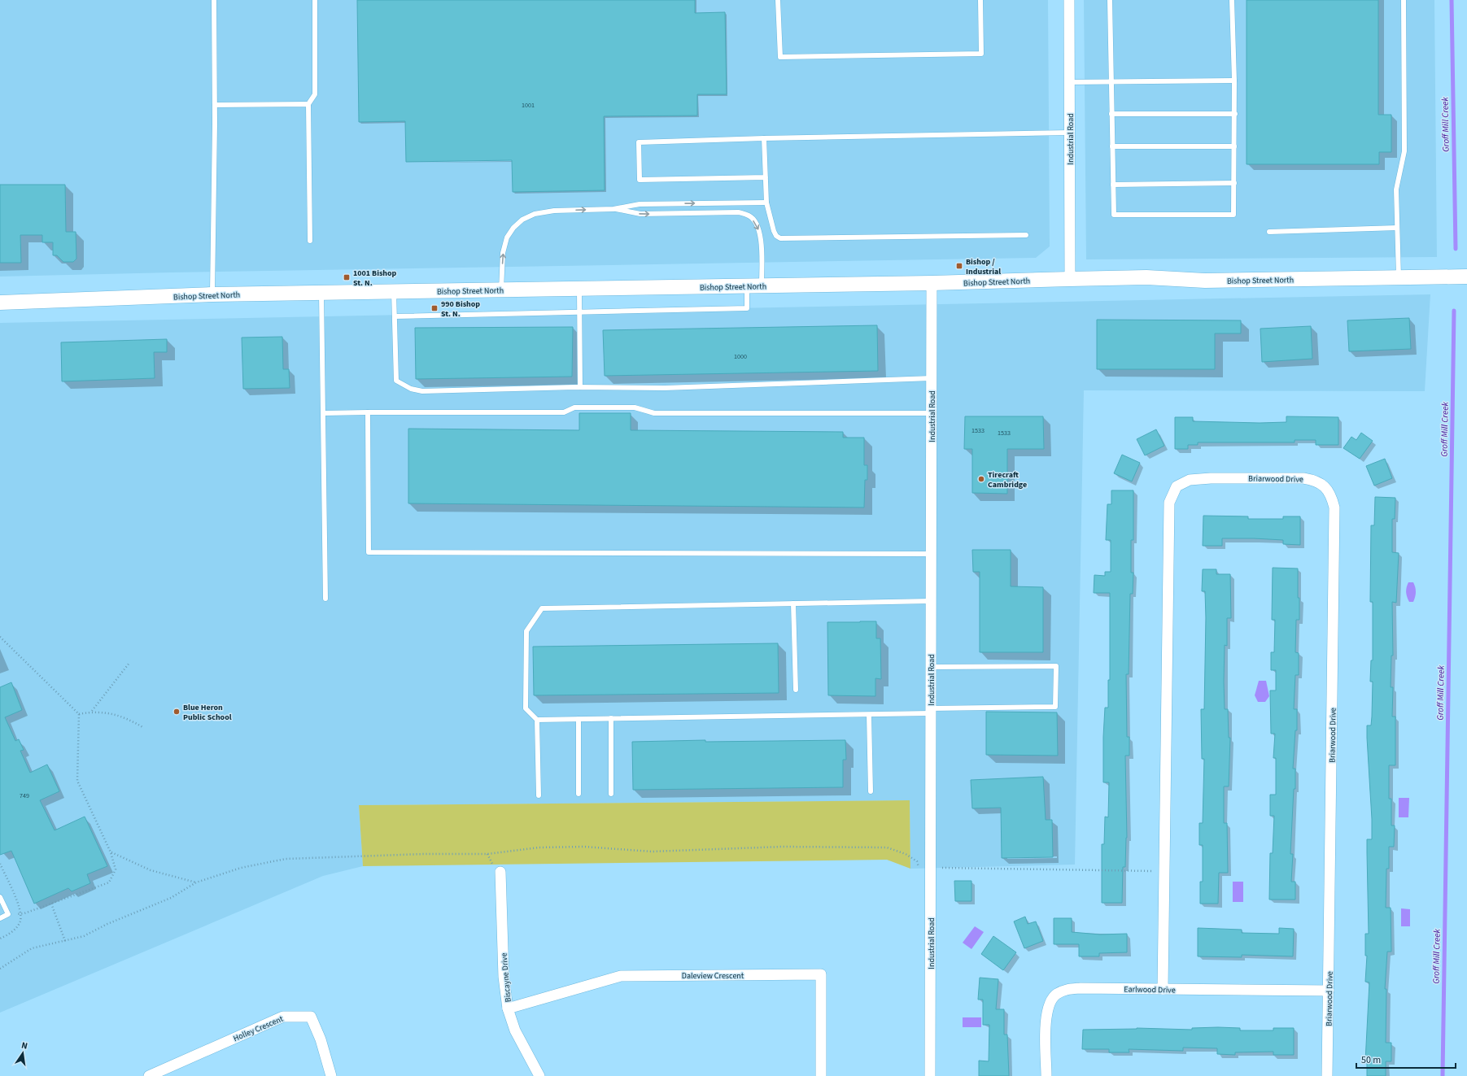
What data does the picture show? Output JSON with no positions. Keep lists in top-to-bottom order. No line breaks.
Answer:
{"streets":{"main road":["Bishop Street North"],"street":["Industrial Road","Briarwood Drive","Daleview Crescent","Biscayne Drive","Earlwood Drive","Holley Crescent"]},"crossings":[["Industrial Road","Bishop Street North"],["Briarwood Drive","Earlwood Drive"],["Daleview Crescent","Biscayne Drive"]],"water":["Groff Mill Creek"],"places":{"transit":["Bishop / Industrial","1001 Bishop St. N.","990 Bishop St. N."],"other":["Tirecraft Cambridge","Blue Heron Public School"]},"house_numbers":["1001","1000","1533","1533","749"],"scale_bar":"50 m","north":"top"}
